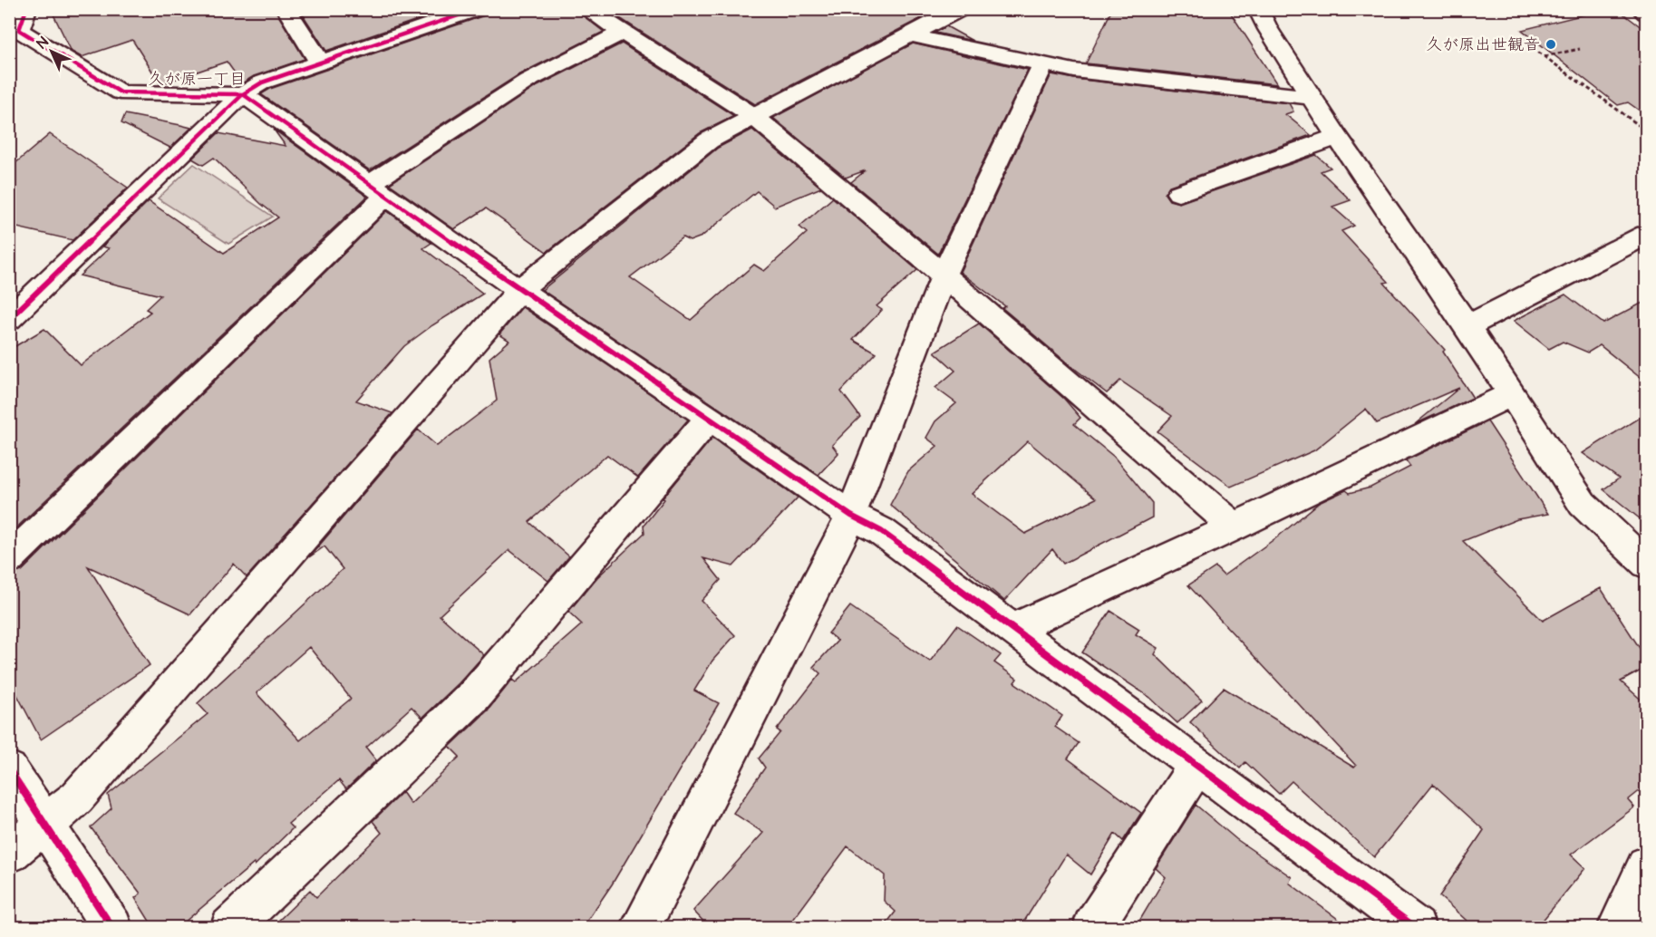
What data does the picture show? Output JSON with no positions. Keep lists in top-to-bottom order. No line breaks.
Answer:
{"districts":["久が原一丁目"],"places":["久が原出世観音"],"north":"top left"}
